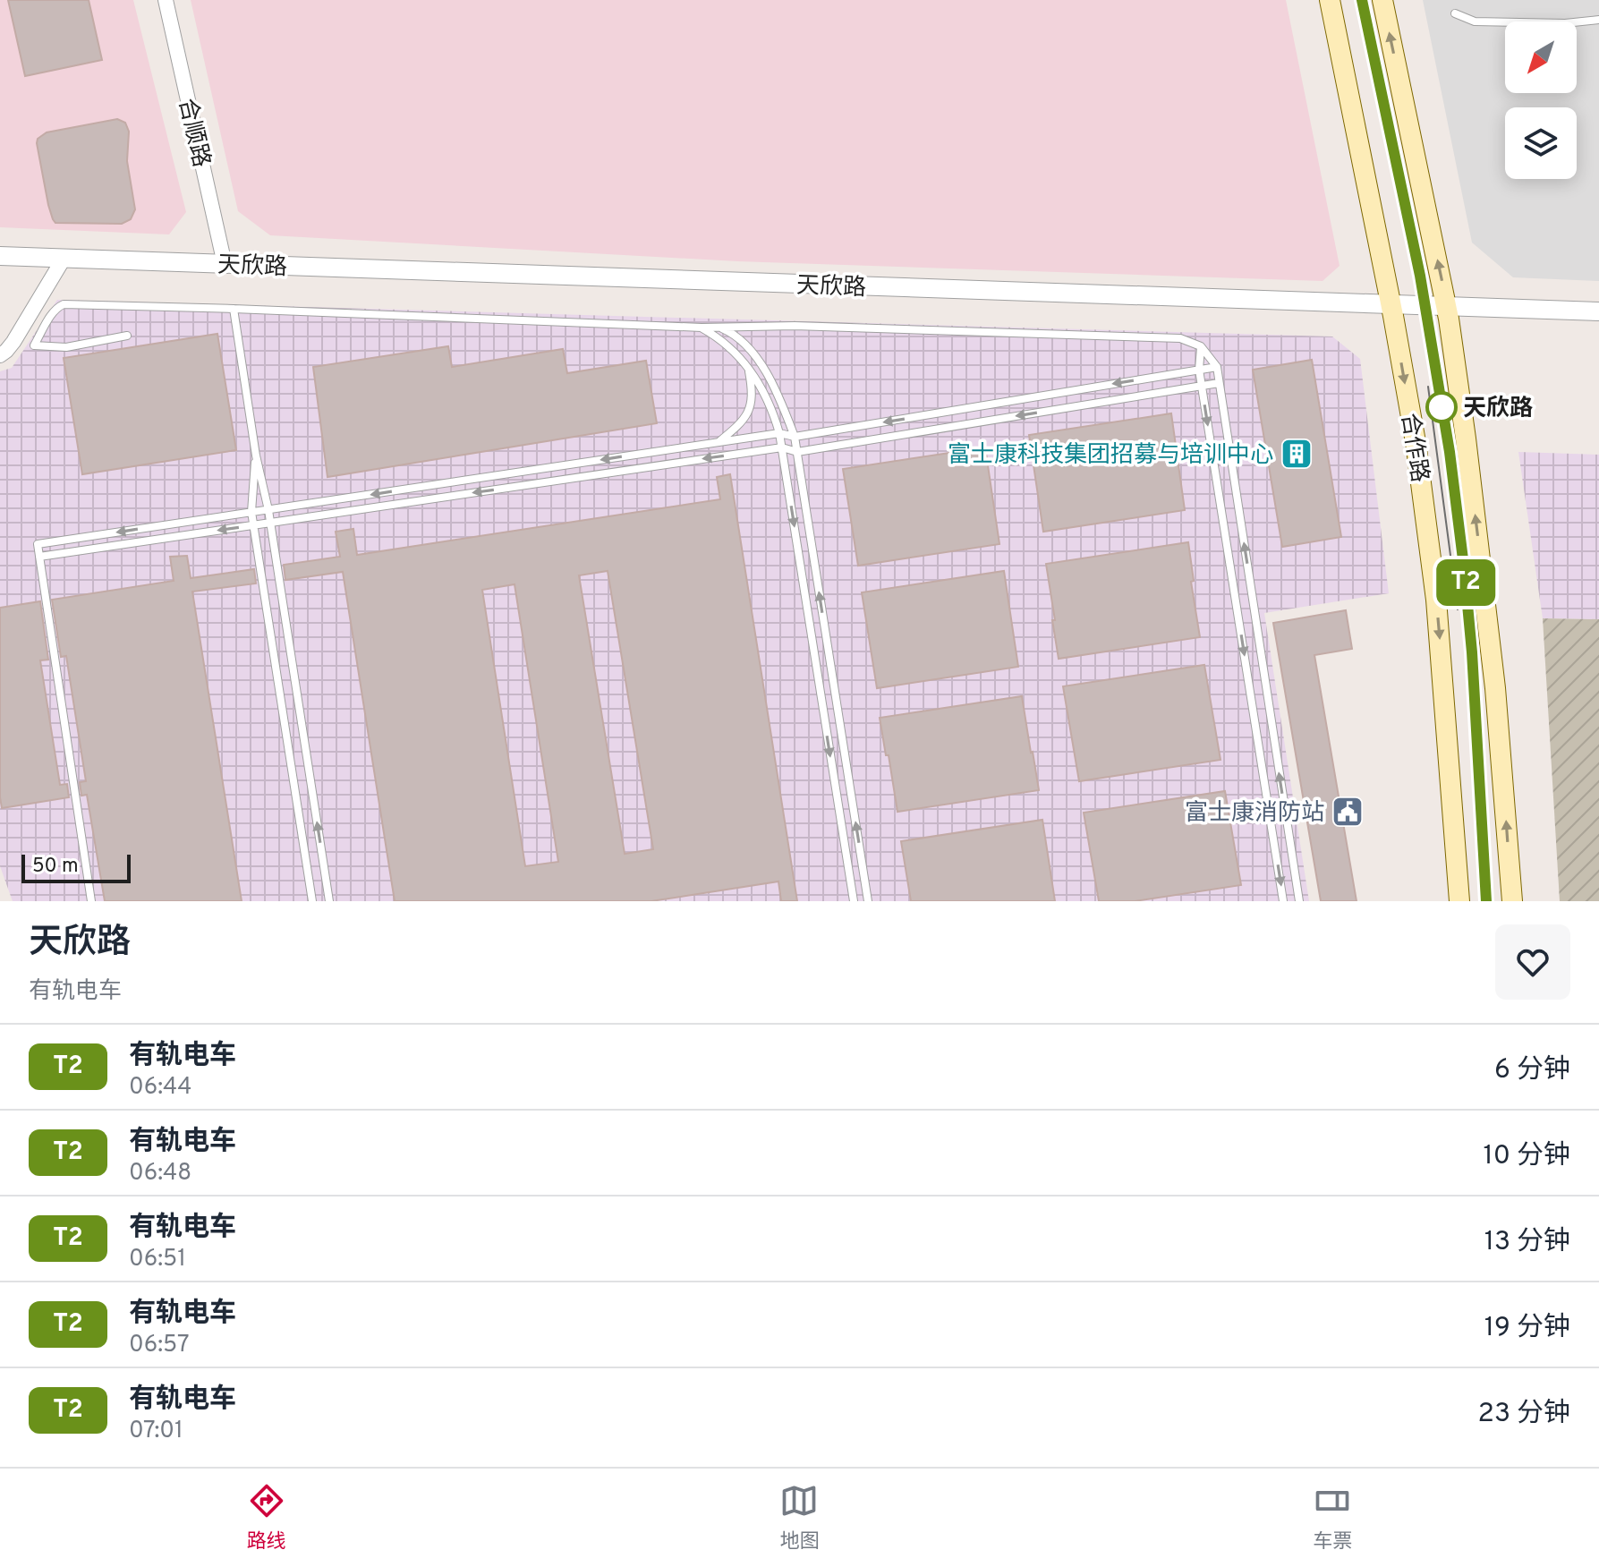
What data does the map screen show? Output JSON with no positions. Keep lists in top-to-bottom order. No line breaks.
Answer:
{"streets":{"main road":["合作路"],"street":["合顺路","天欣路"]},"crossings":[["合顺路","天欣路"],["天欣路","合作路"]],"places":{"other":["天欣路"],"building":["富士康科技集团招募与培训中心"],"public building":["富士康消防站"]},"lines":["tram line T2"],"scale_bar":"50 m","north":"bottom left","page":{"on_map":"T2","scale":"50 m","heading":["天欣路","有轨电车"],"list":[{"mark":"T2","name":"有轨电车","note":"06:44","value":"6 分钟"},{"mark":"T2","name":"有轨电车","note":"06:48","value":"10 分钟"},{"mark":"T2","name":"有轨电车","note":"06:51","value":"13 分钟"},{"mark":"T2","name":"有轨电车","note":"06:57","value":"19 分钟"},{"mark":"T2","name":"有轨电车","note":"07:01","value":"23 分钟"}],"tabs":["路线","地图","车票"]}}
